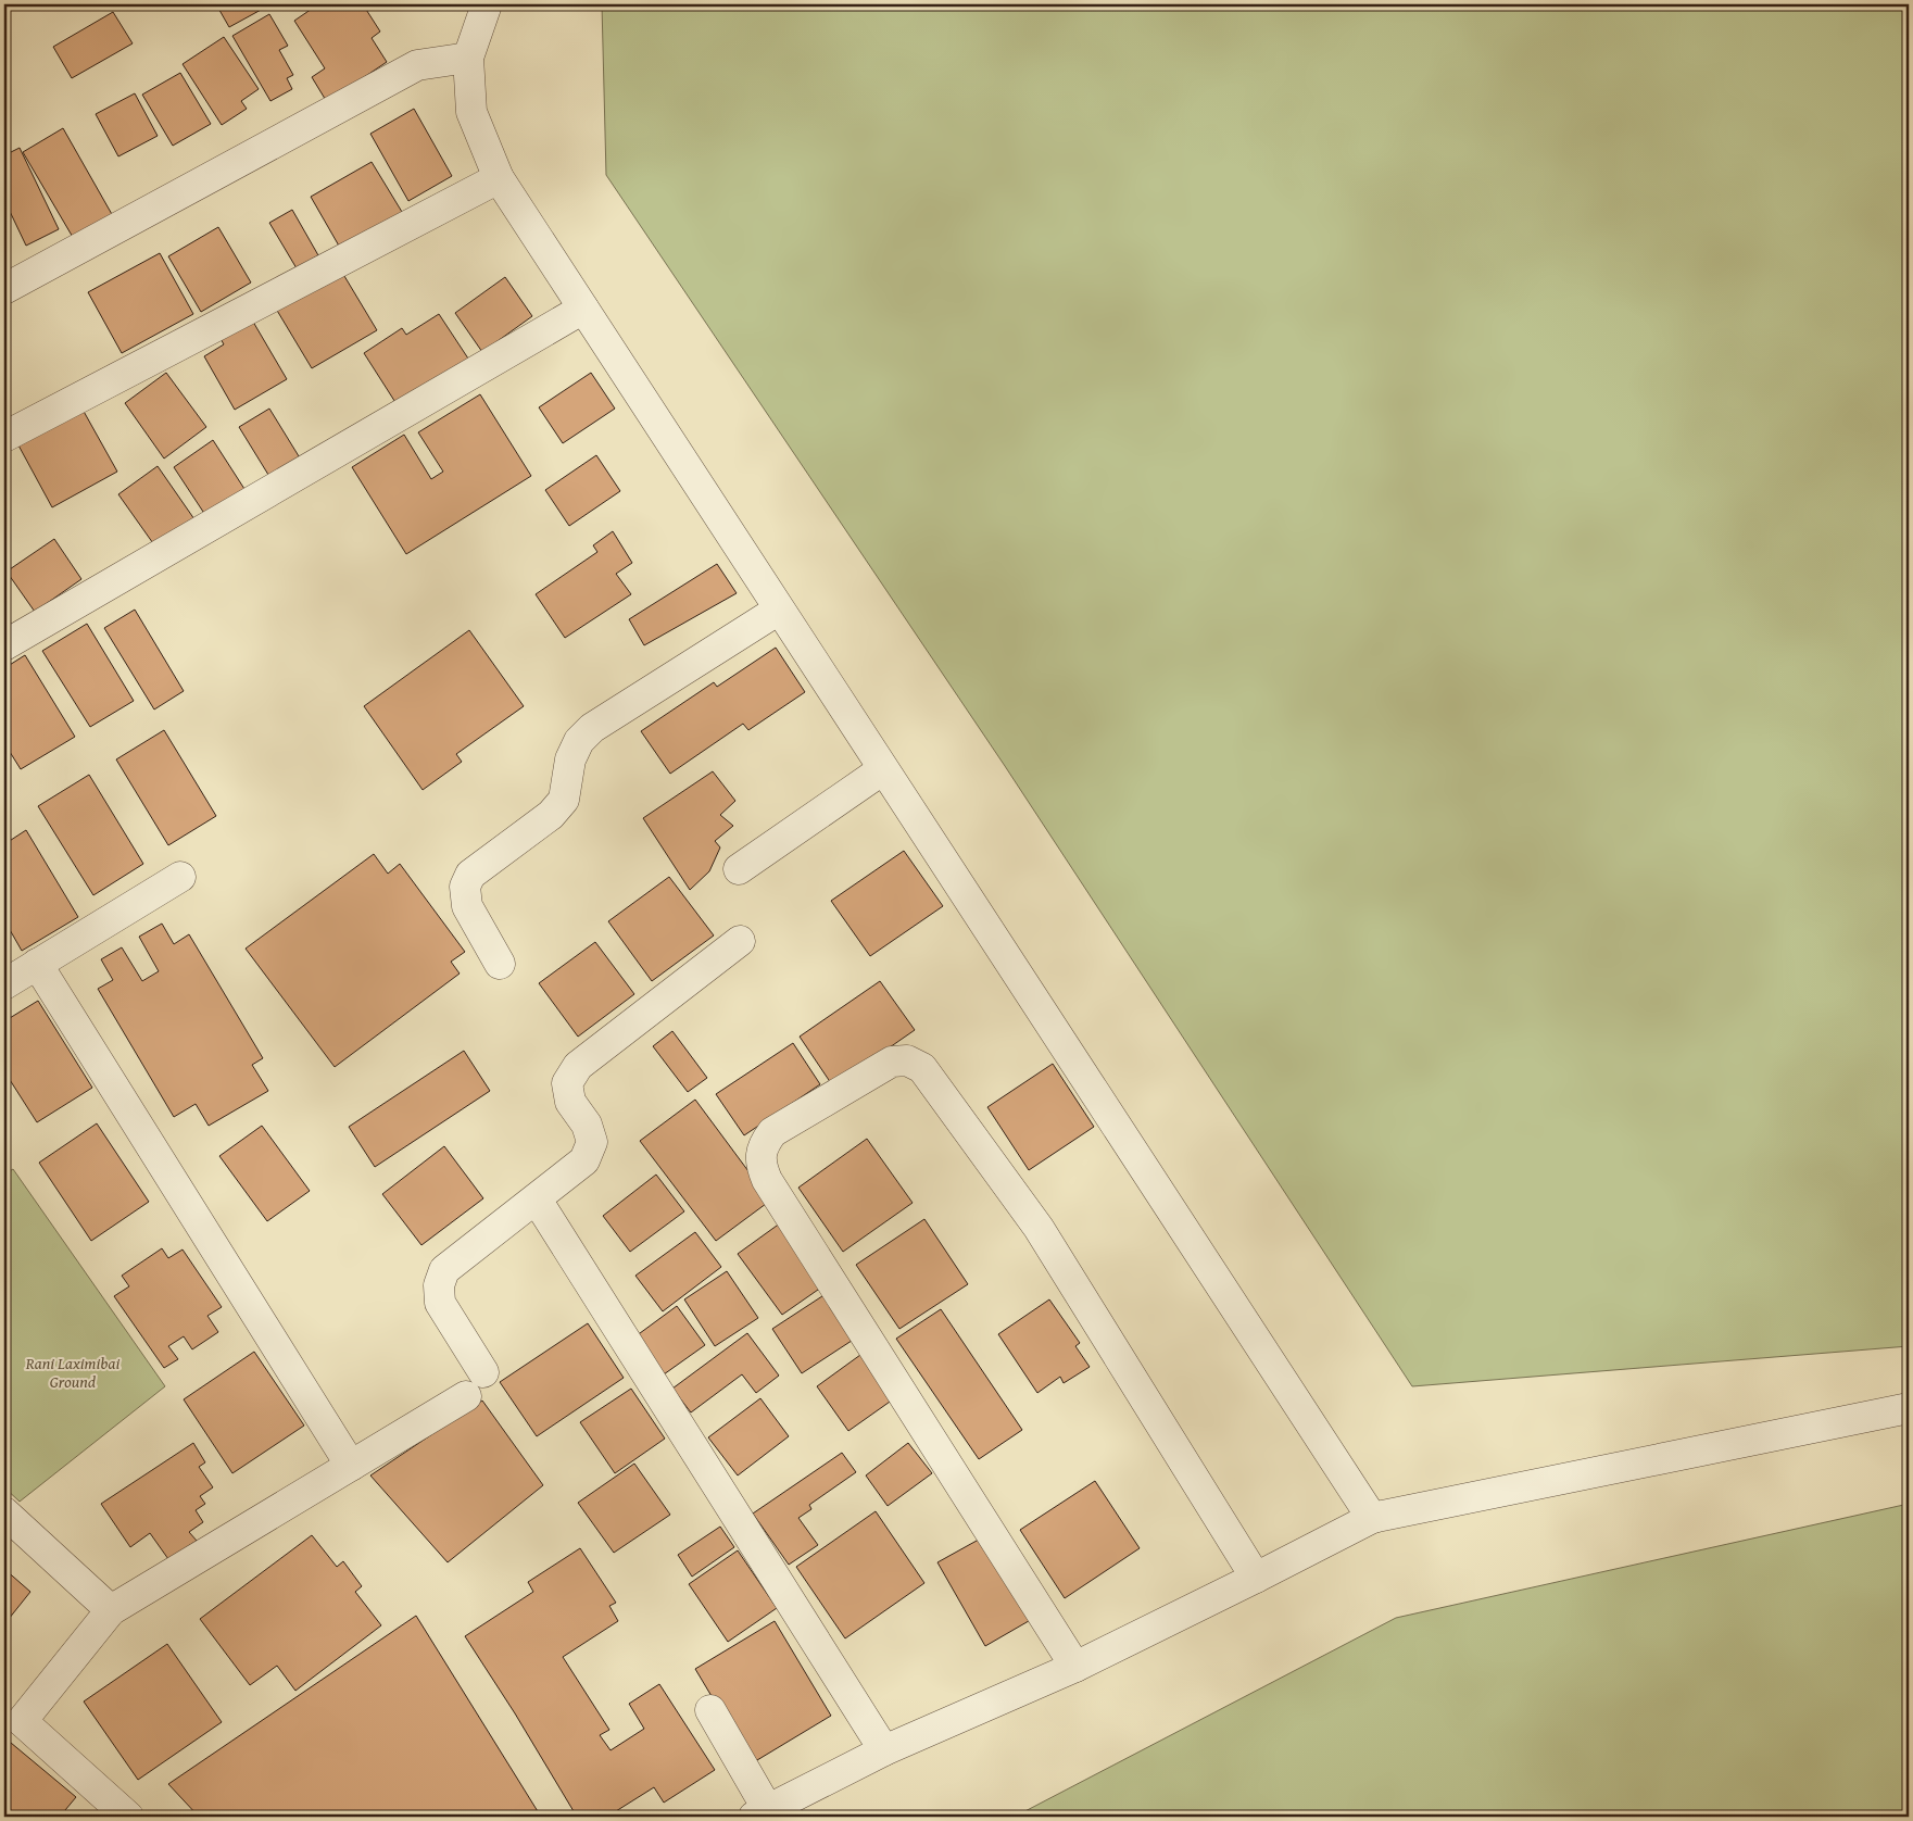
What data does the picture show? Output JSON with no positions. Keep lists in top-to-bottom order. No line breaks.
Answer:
{"parks":["Rani Laximibai Ground"]}
